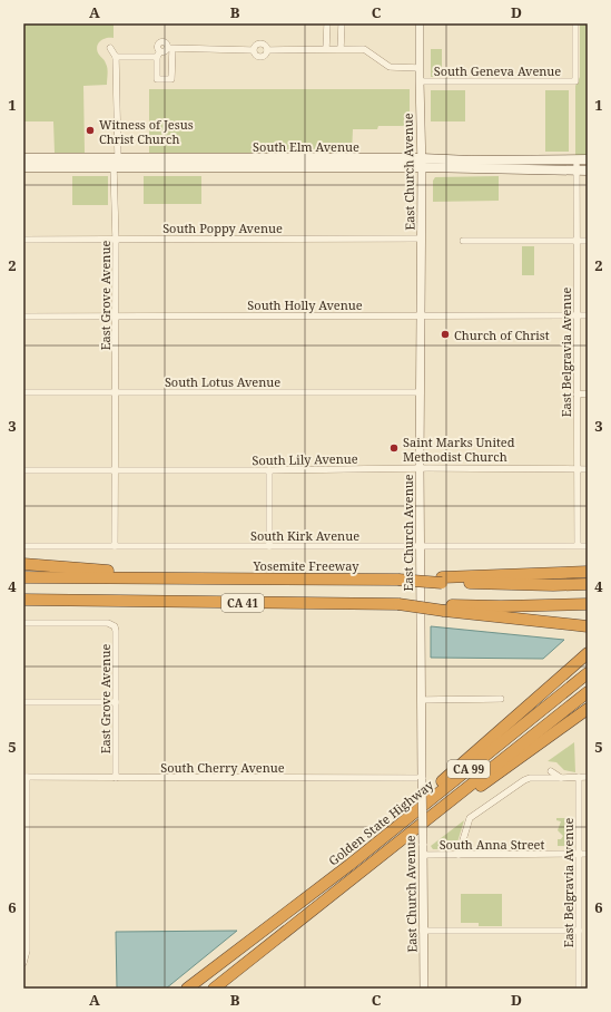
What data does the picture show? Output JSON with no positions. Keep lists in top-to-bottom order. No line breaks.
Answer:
{"streets":{"highway":["Yosemite Freeway","CA 41","CA 99","Golden State Highway"],"main road":["South Elm Avenue"],"street":["South Geneva Avenue","East Church Avenue","South Poppy Avenue","East Grove Avenue","South Holly Avenue","East Belgravia Avenue","South Lotus Avenue","South Lily Avenue","South Kirk Avenue","South Cherry Avenue","South Anna Street"]},"crossings":[["South Geneva Avenue","East Church Avenue"],["South Elm Avenue","East Church Avenue"],["South Elm Avenue","East Grove Avenue"],["South Elm Avenue","East Belgravia Avenue"],["East Church Avenue","South Poppy Avenue"],["East Church Avenue","South Holly Avenue"],["East Church Avenue","South Lotus Avenue"],["East Church Avenue","South Lily Avenue"],["East Church Avenue","South Kirk Avenue"],["East Church Avenue","South Cherry Avenue"],["East Church Avenue","South Anna Street"],["South Poppy Avenue","East Grove Avenue"],["East Grove Avenue","South Holly Avenue"],["East Grove Avenue","South Lotus Avenue"],["East Grove Avenue","South Lily Avenue"],["East Grove Avenue","South Kirk Avenue"],["East Grove Avenue","South Cherry Avenue"],["South Holly Avenue","East Belgravia Avenue"],["East Belgravia Avenue","South Lily Avenue"],["East Belgravia Avenue","South Kirk Avenue"],["East Belgravia Avenue","South Anna Street"]],"places":["Witness of Jesus Christ Church","Church of Christ","Saint Marks United Methodist Church"],"grid":{"columns":["A","B","C","D"],"rows":["1","2","3","4","5","6"]}}
